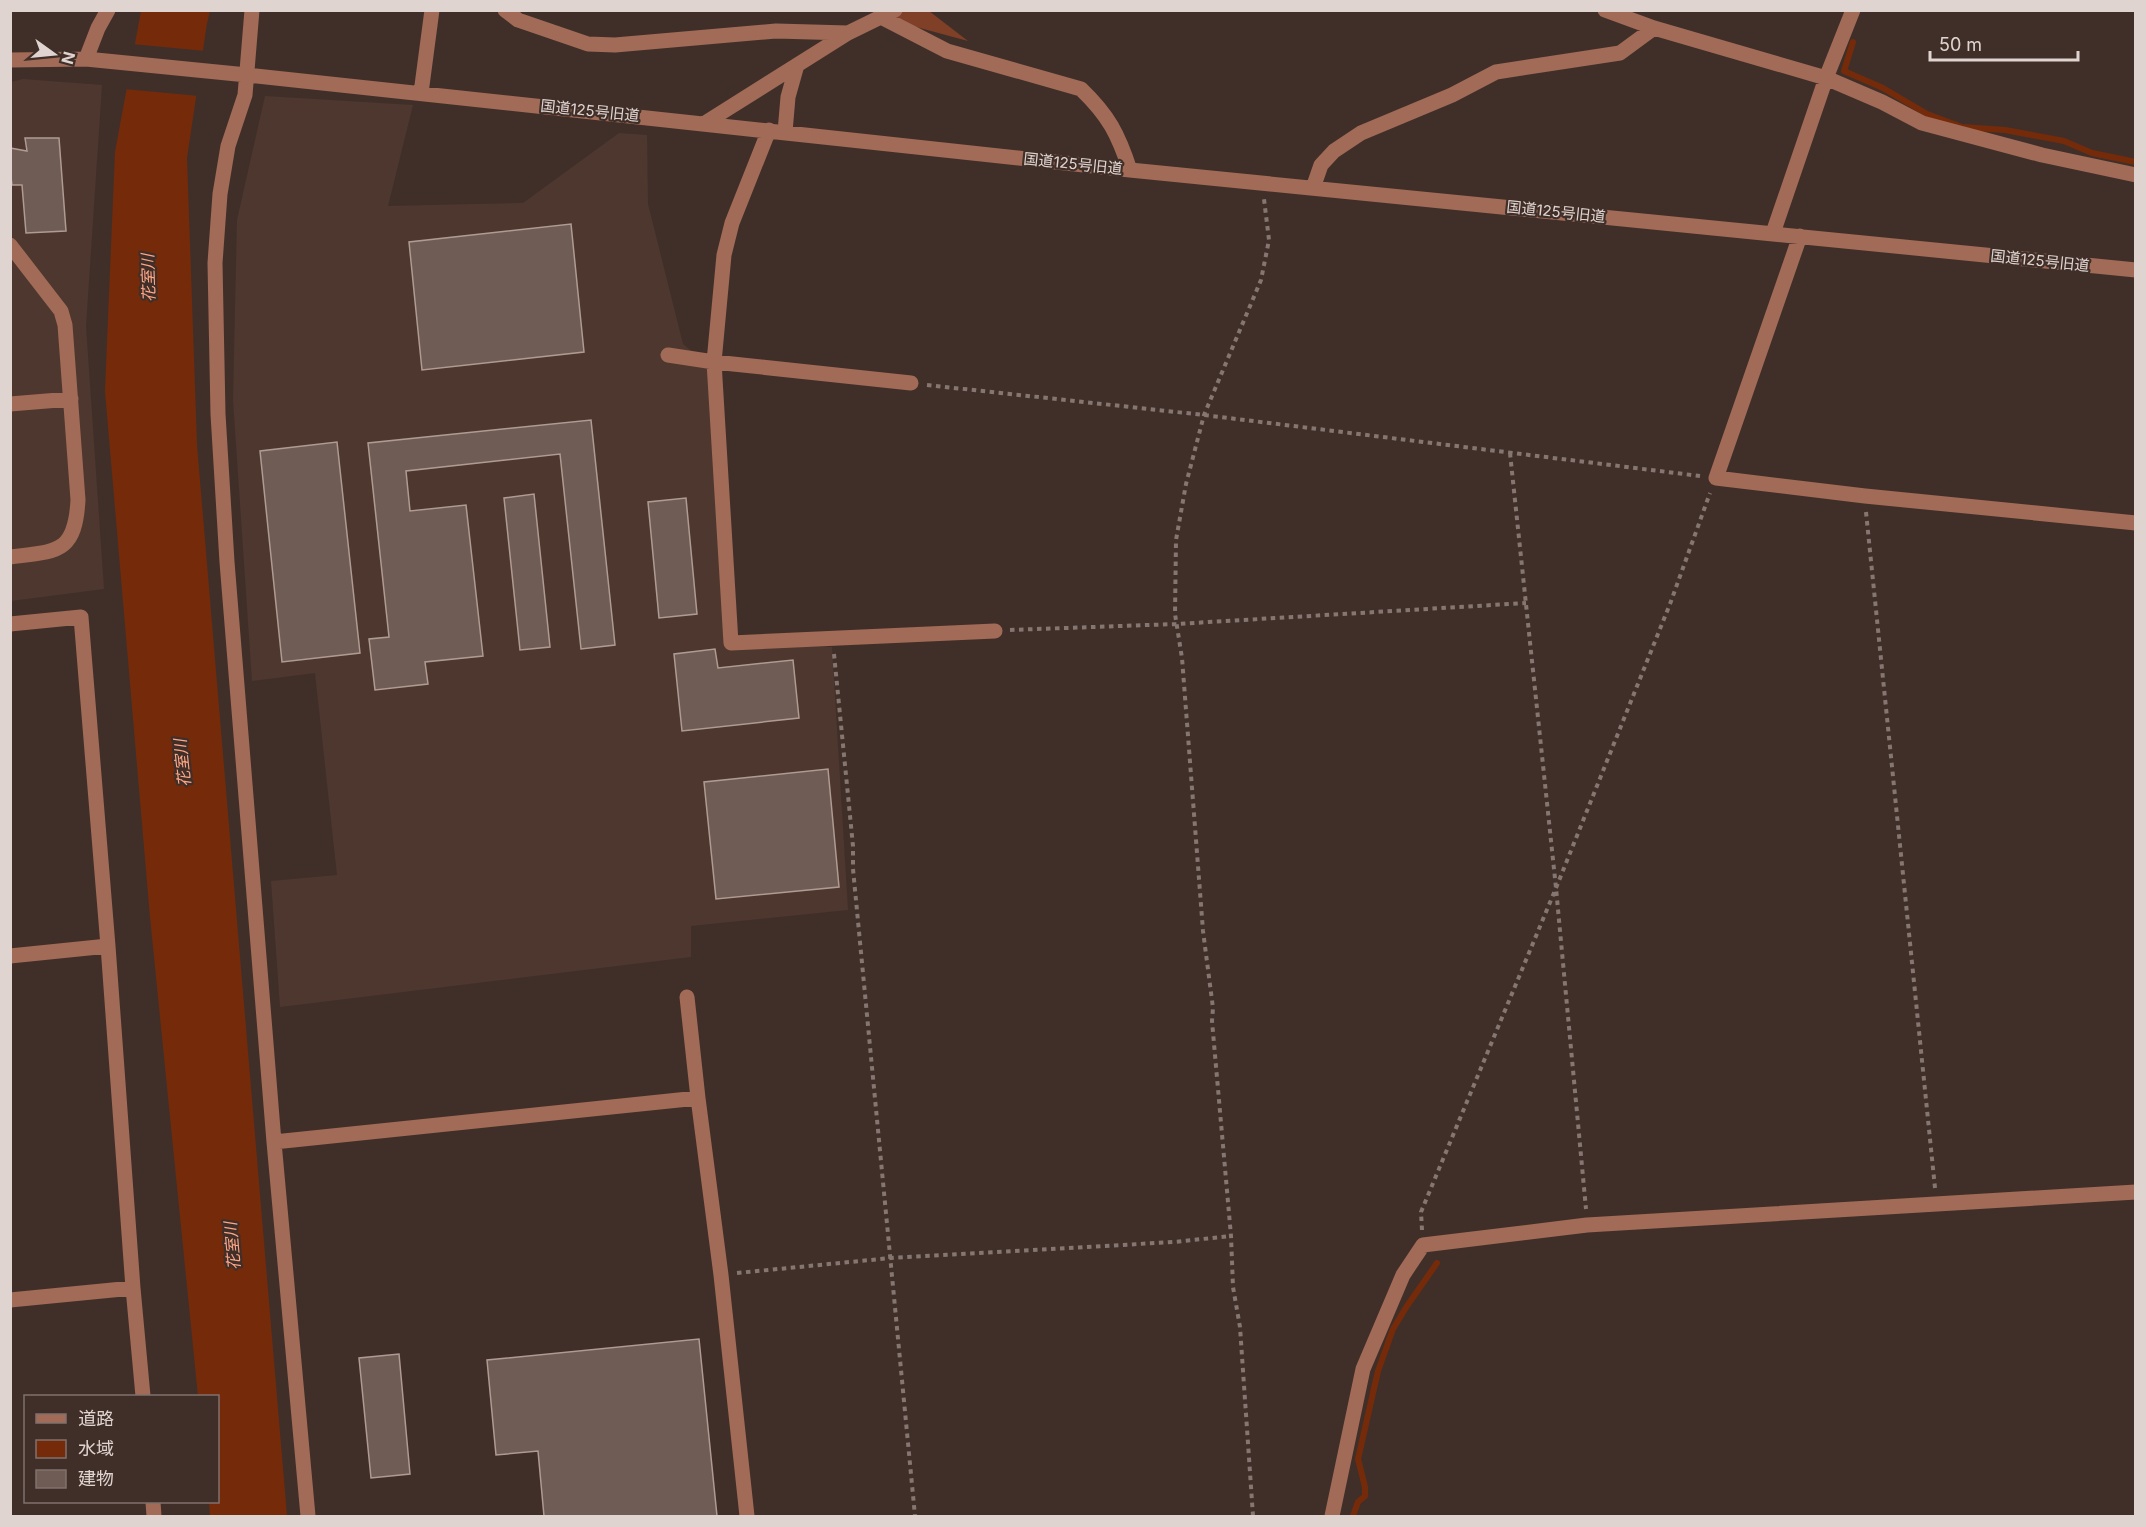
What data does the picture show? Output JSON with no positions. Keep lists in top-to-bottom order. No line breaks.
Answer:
{"streets":{"street":["国道125号旧道"]},"water":["花室川"],"legend":["道路","水域","建物"],"scale_bar":"50 m","north":"right"}
